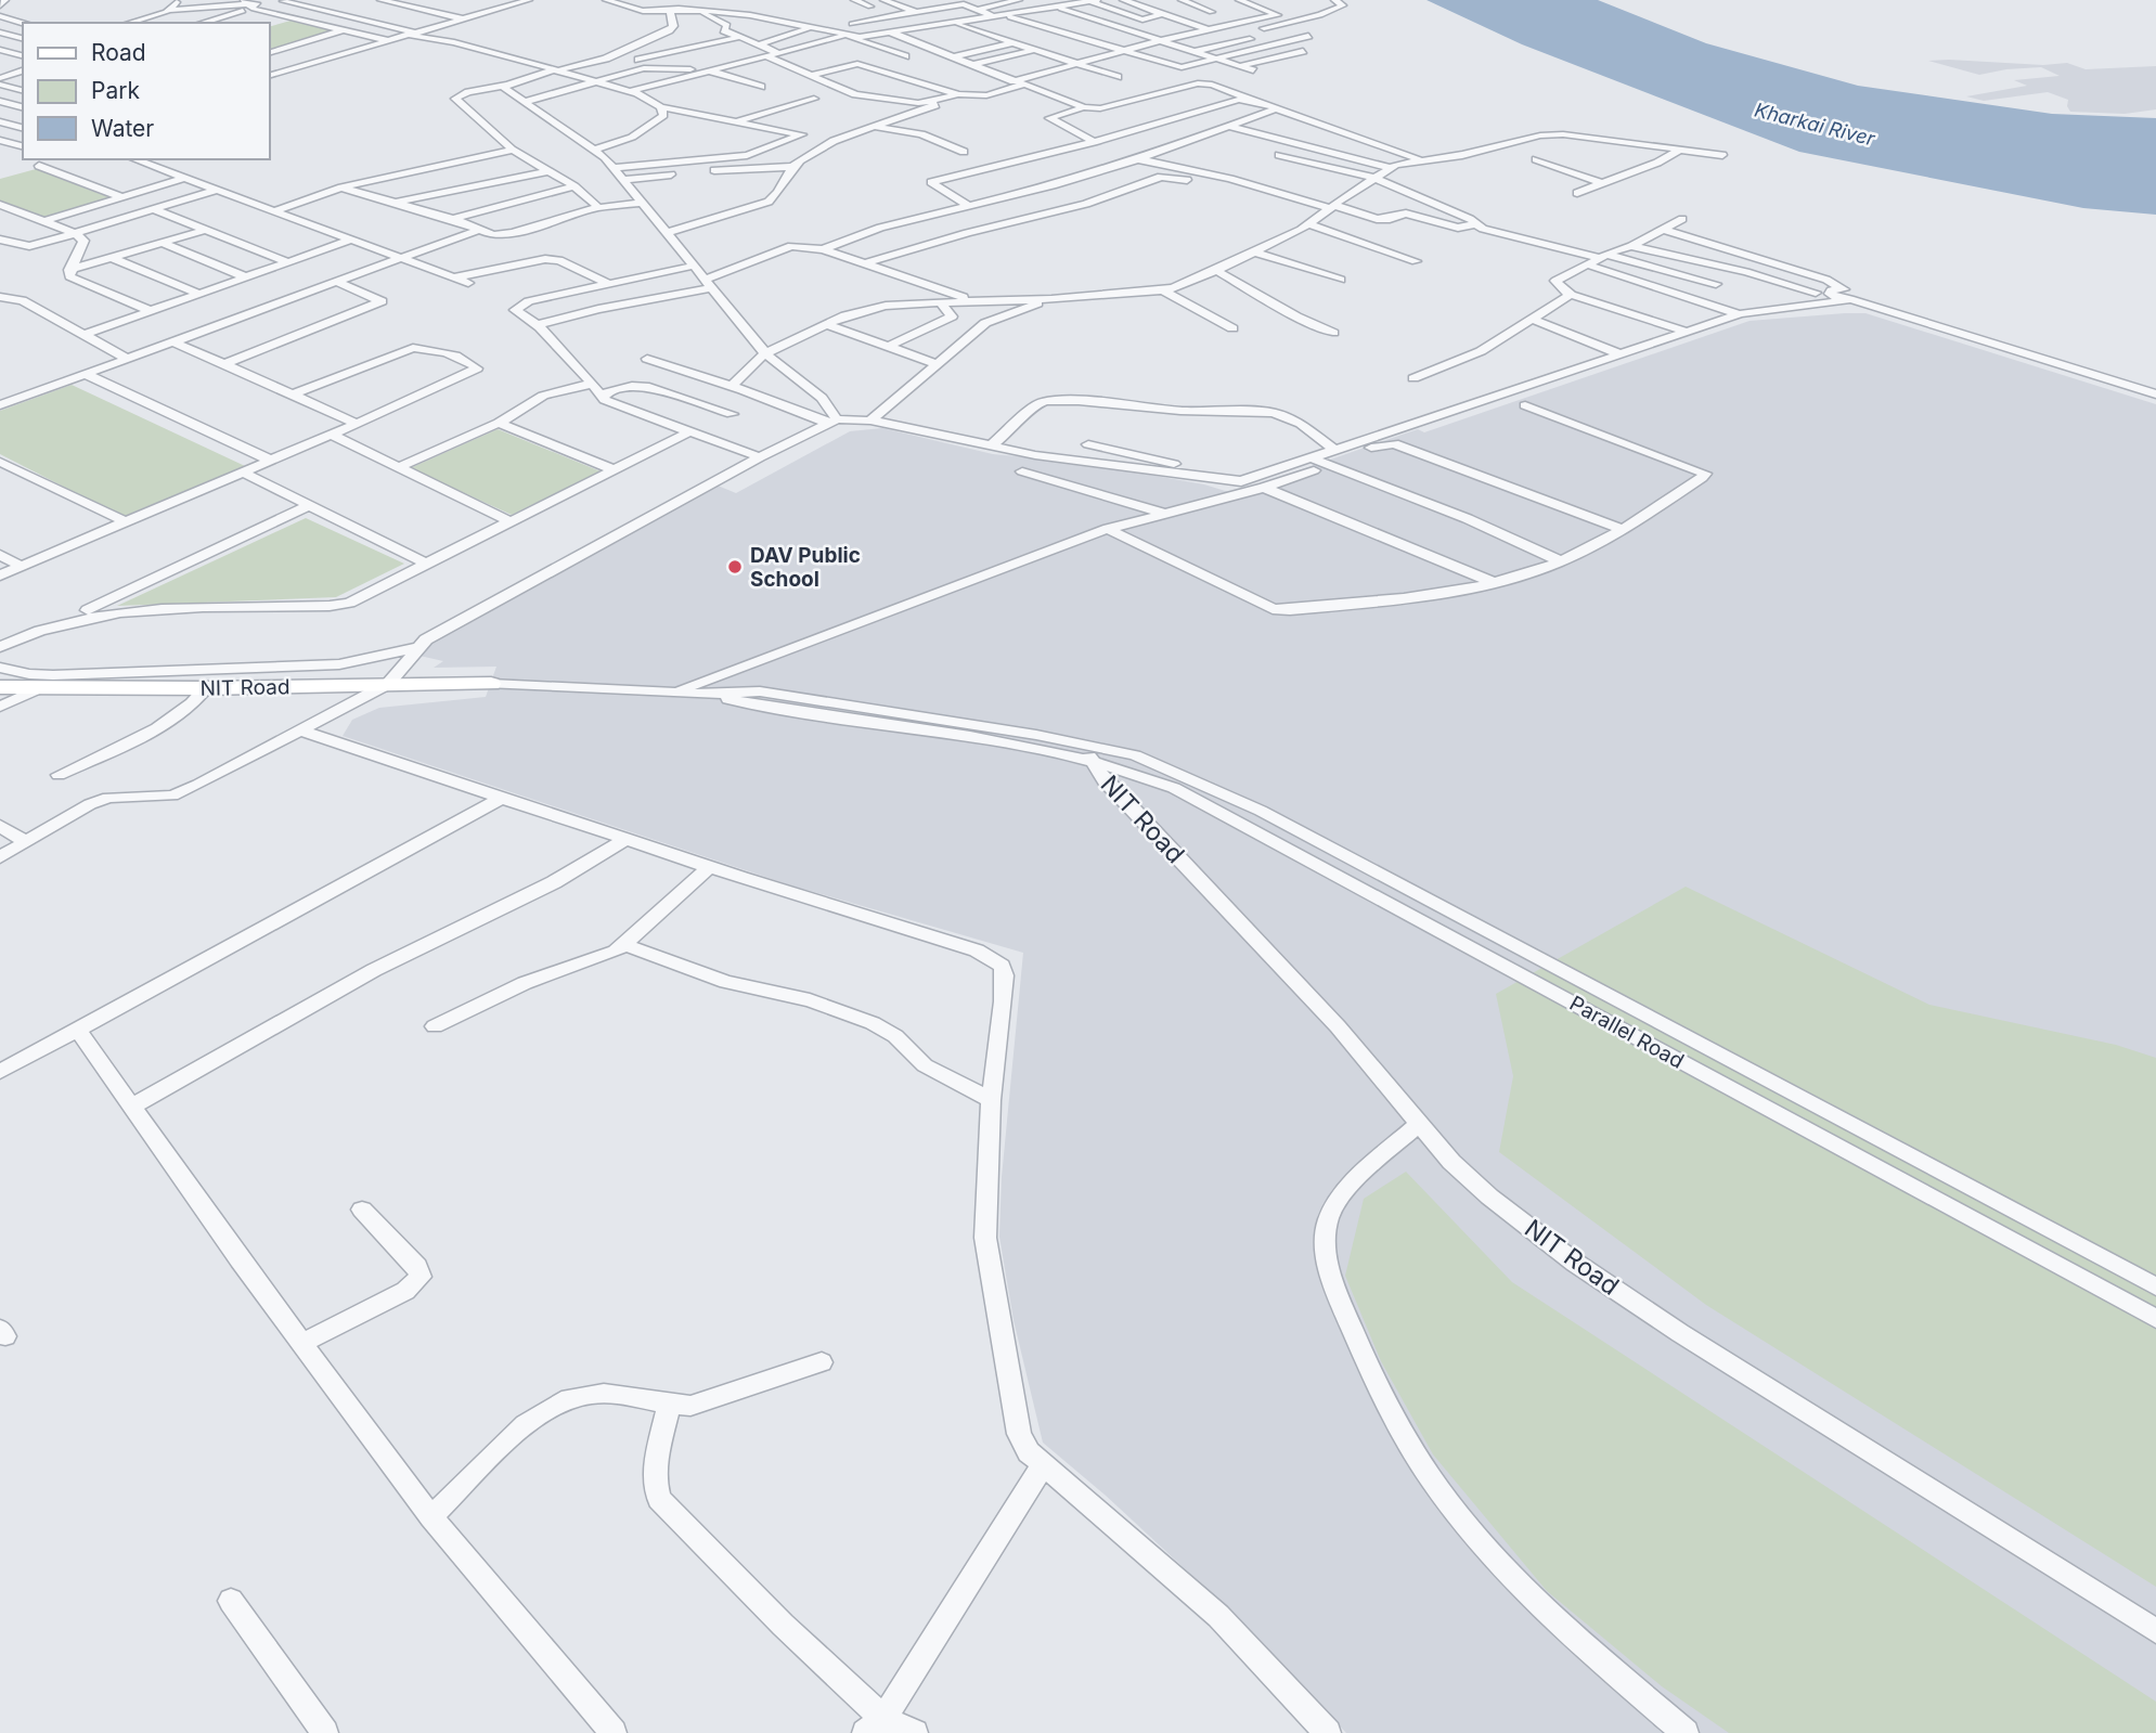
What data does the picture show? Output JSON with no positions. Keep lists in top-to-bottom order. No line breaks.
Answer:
{"streets":{"main road":["NIT Road"],"street":["Parallel Road"]},"crossings":[["NIT Road","Parallel Road"]],"water":["Kharkai River"],"places":["DAV Public School"],"legend":["Road","Park","Water"]}
